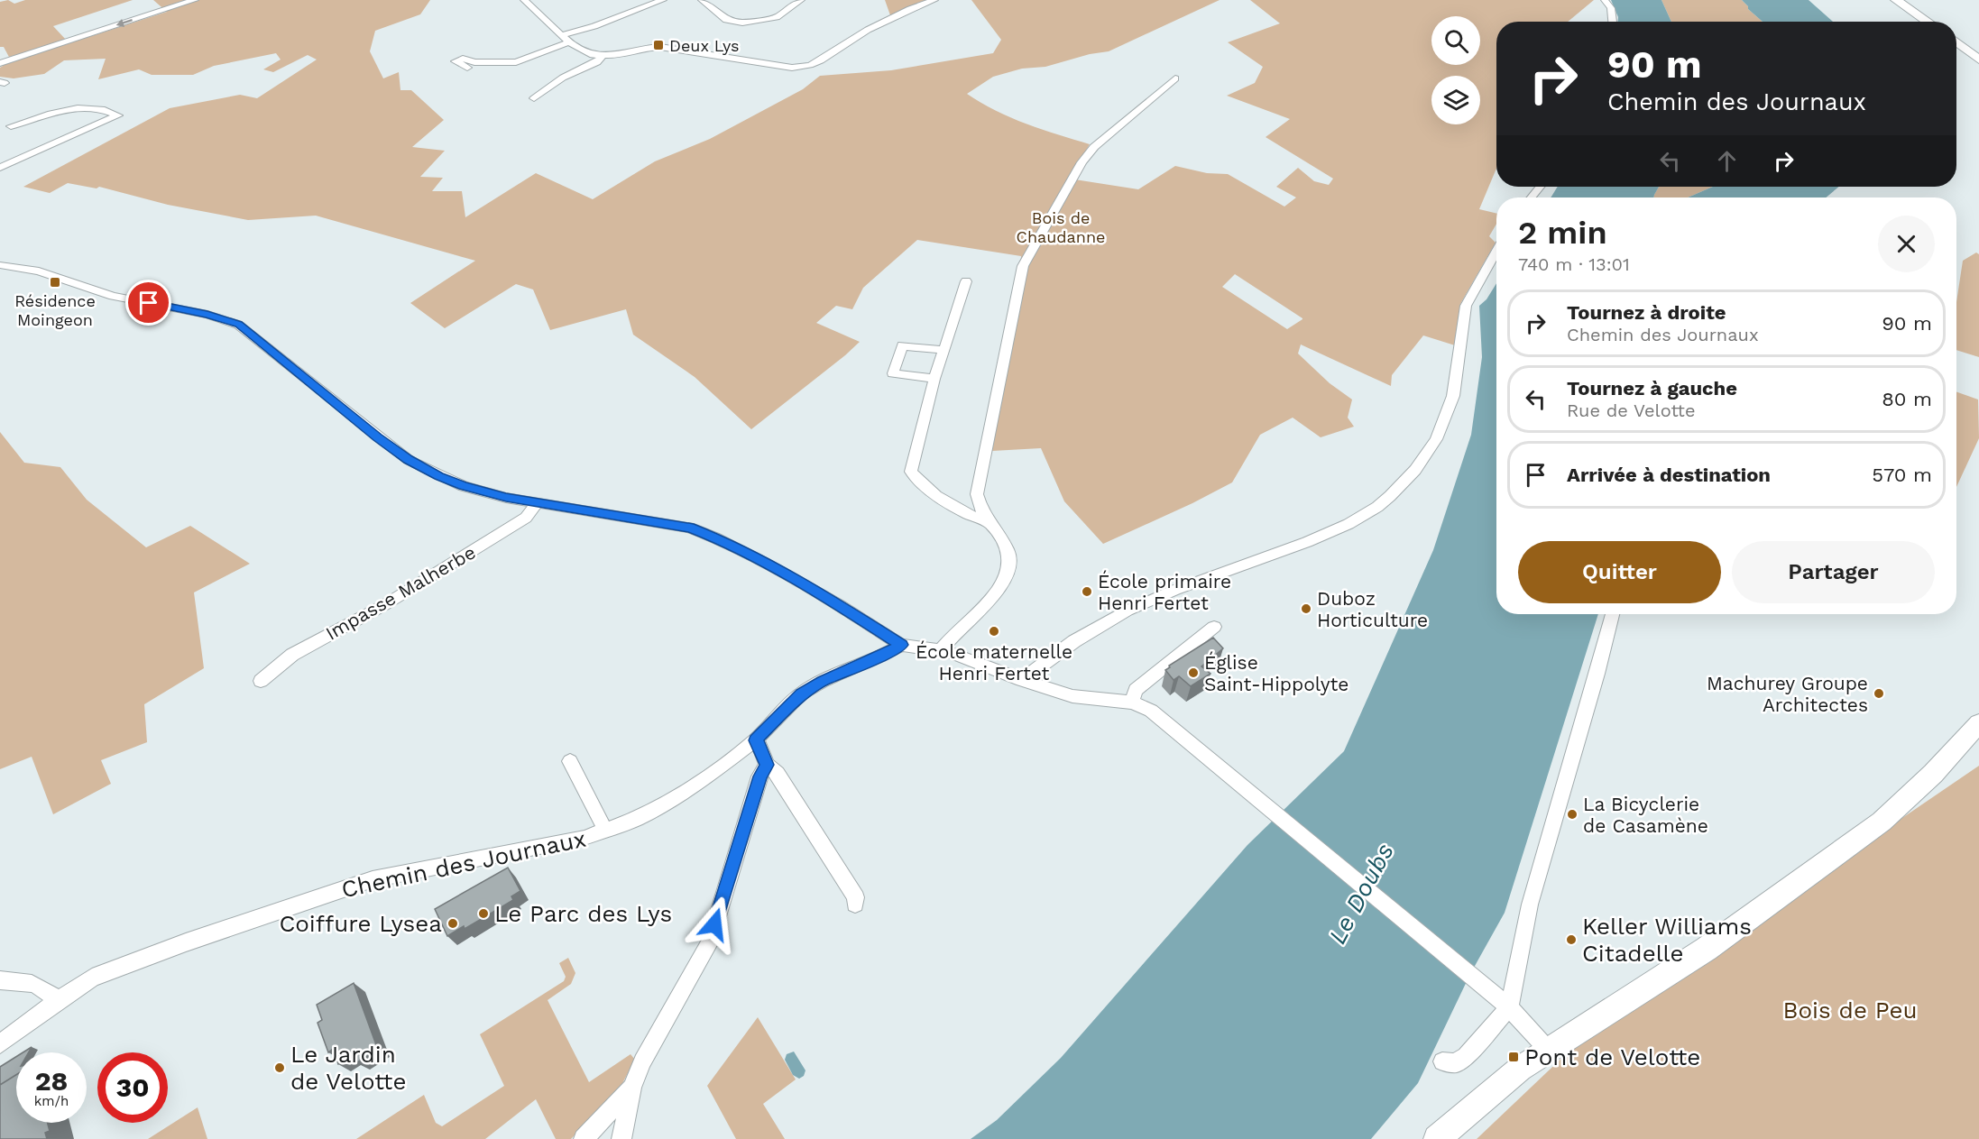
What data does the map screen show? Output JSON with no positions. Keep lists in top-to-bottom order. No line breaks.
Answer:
{"streets":{"street":["Impasse Malherbe","Chemin des Journaux"]},"water":["Le Doubs"],"parks":["Bois de Chaudanne","Bois de Peu"],"places":{"transit":["Deux Lys","Résidence Moingeon","Pont de Velotte"],"other":["École primaire Henri Fertet","Duboz Horticulture","École maternelle Henri Fertet","Église Saint-Hippolyte","Machurey Groupe Architectes","La Bicyclerie de Casamène","Le Parc des Lys","Coiffure Lysea","Keller Williams Citadelle","Le Jardin de Velotte"]},"page":{"turn":["90 m","Chemin des Journaux"],"heading":["2 min","740 m · 13:01"],"list":[{"name":"Tournez à droite","note":"Chemin des Journaux","value":"90 m"},{"name":"Tournez à gauche","note":"Rue de Velotte","value":"80 m"},{"name":"Arrivée à destination","value":"570 m"}],"buttons":["Quitter","Partager"],"speed":"28 km/h","limit":"30"}}
